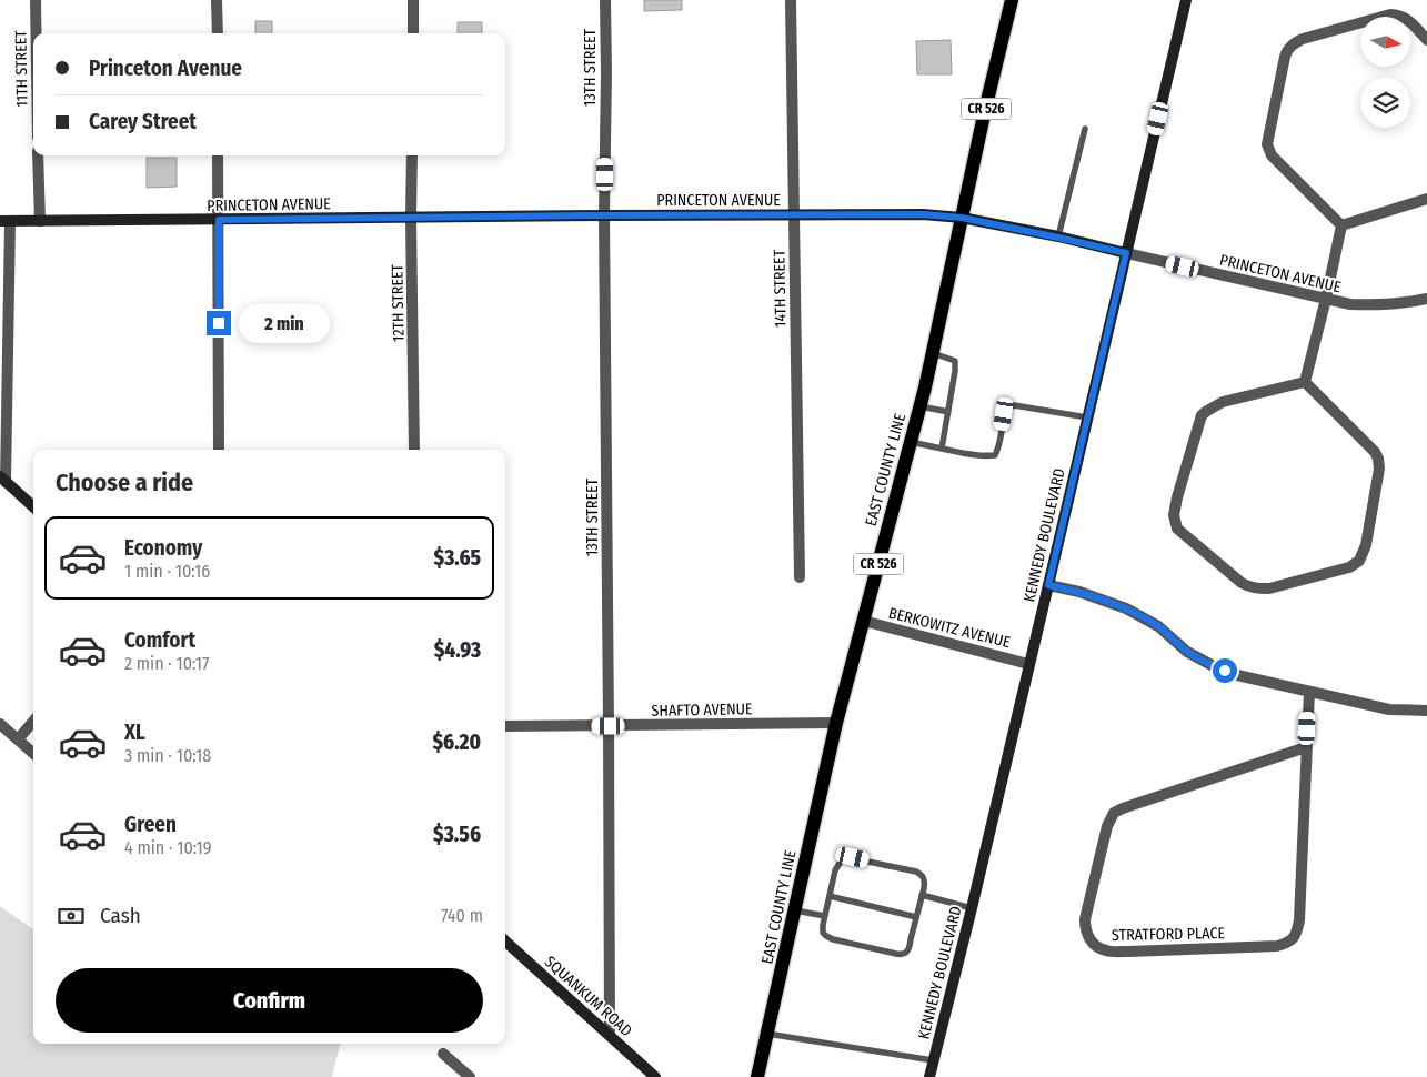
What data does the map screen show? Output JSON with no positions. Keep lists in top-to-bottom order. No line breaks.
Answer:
{"streets":{"main road":["CR 526","EAST COUNTY LINE"],"street":["13TH STREET","11TH STREET","PRINCETON AVENUE","14TH STREET","12TH STREET","KENNEDY BOULEVARD","BERKOWITZ AVENUE","SHAFTO AVENUE","STRATFORD PLACE","SQUANKUM ROAD"]},"crossings":[["13TH STREET","PRINCETON AVENUE"],["13TH STREET","SHAFTO AVENUE"],["13TH STREET","SQUANKUM ROAD"],["PRINCETON AVENUE","14TH STREET"],["PRINCETON AVENUE","12TH STREET"],["PRINCETON AVENUE","EAST COUNTY LINE"],["PRINCETON AVENUE","KENNEDY BOULEVARD"],["EAST COUNTY LINE","BERKOWITZ AVENUE"],["EAST COUNTY LINE","SHAFTO AVENUE"],["KENNEDY BOULEVARD","BERKOWITZ AVENUE"]],"north":"right","page":{"banner":["Princeton Avenue","Carey Street"],"bubble":"2 min","heading":"Choose a ride","list":[{"name":"Economy","note":"1 min · 10:16","value":"$3.65"},{"name":"Comfort","note":"2 min · 10:17","value":"$4.93"},{"name":"XL","note":"3 min · 10:18","value":"$6.20"},{"name":"Green","note":"4 min · 10:19","value":"$3.56"}],"pay":["Cash","740 m"],"buttons":"Confirm"}}
